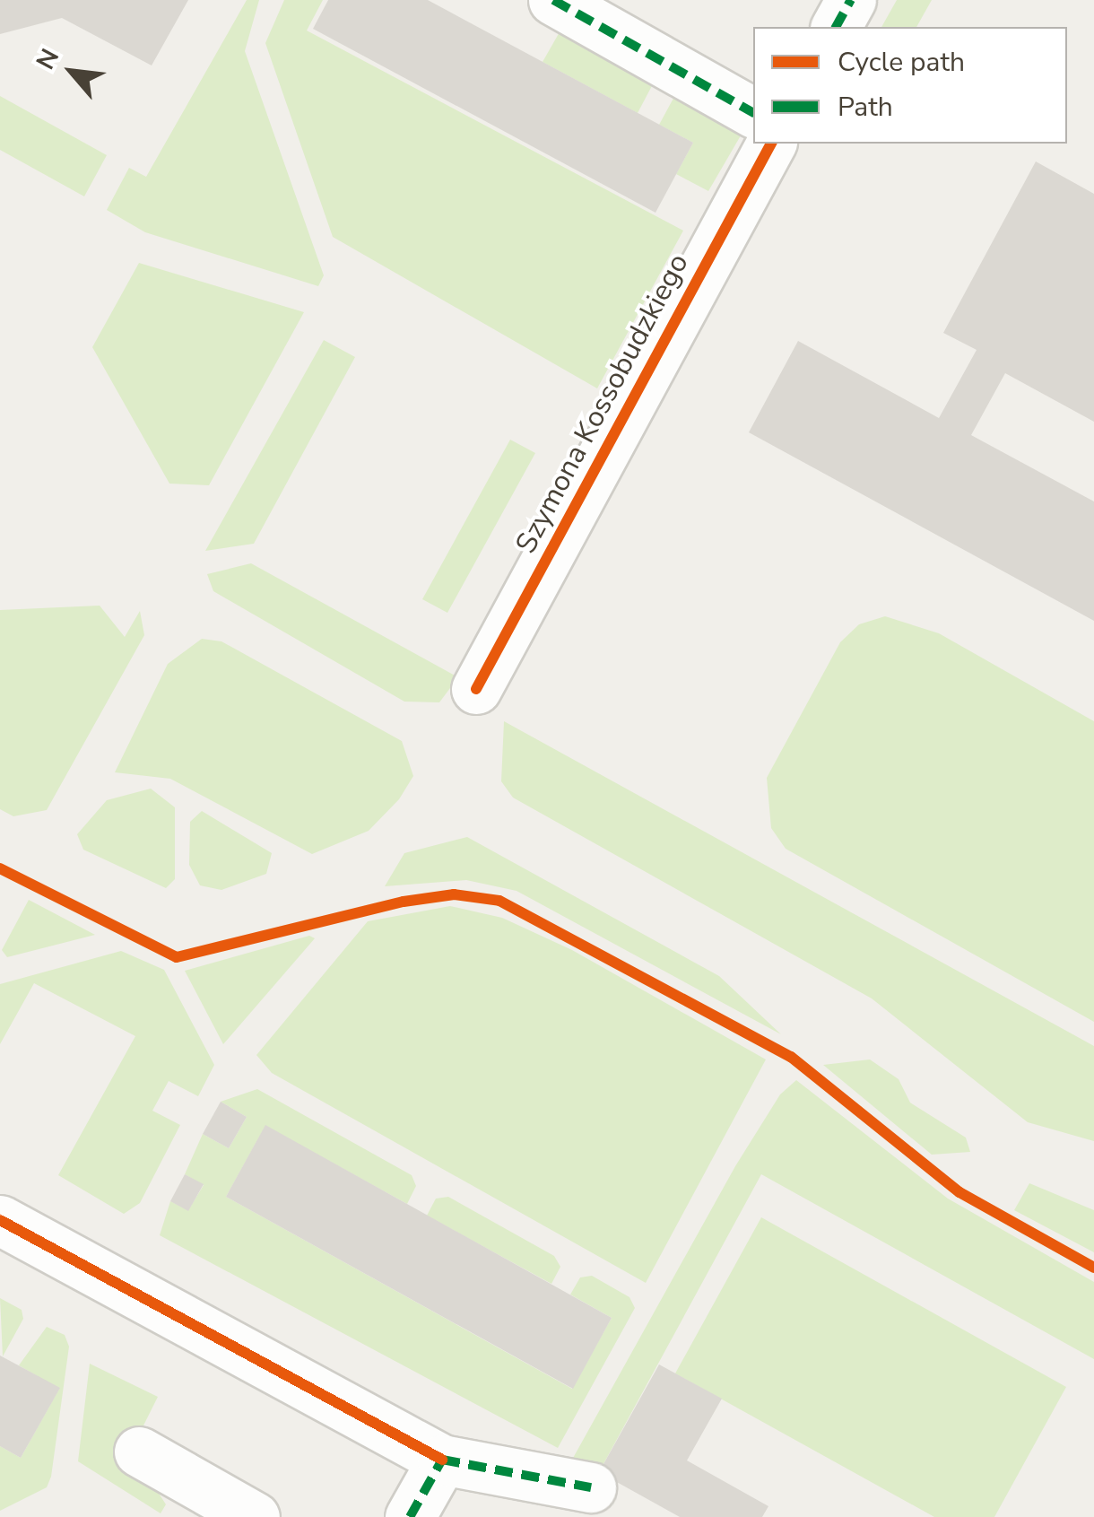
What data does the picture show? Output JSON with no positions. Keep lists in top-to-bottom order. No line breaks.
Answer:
{"streets":{"street":["Szymona Kossobudzkiego"]},"legend":["Cycle path","Path"],"north":"top left"}
